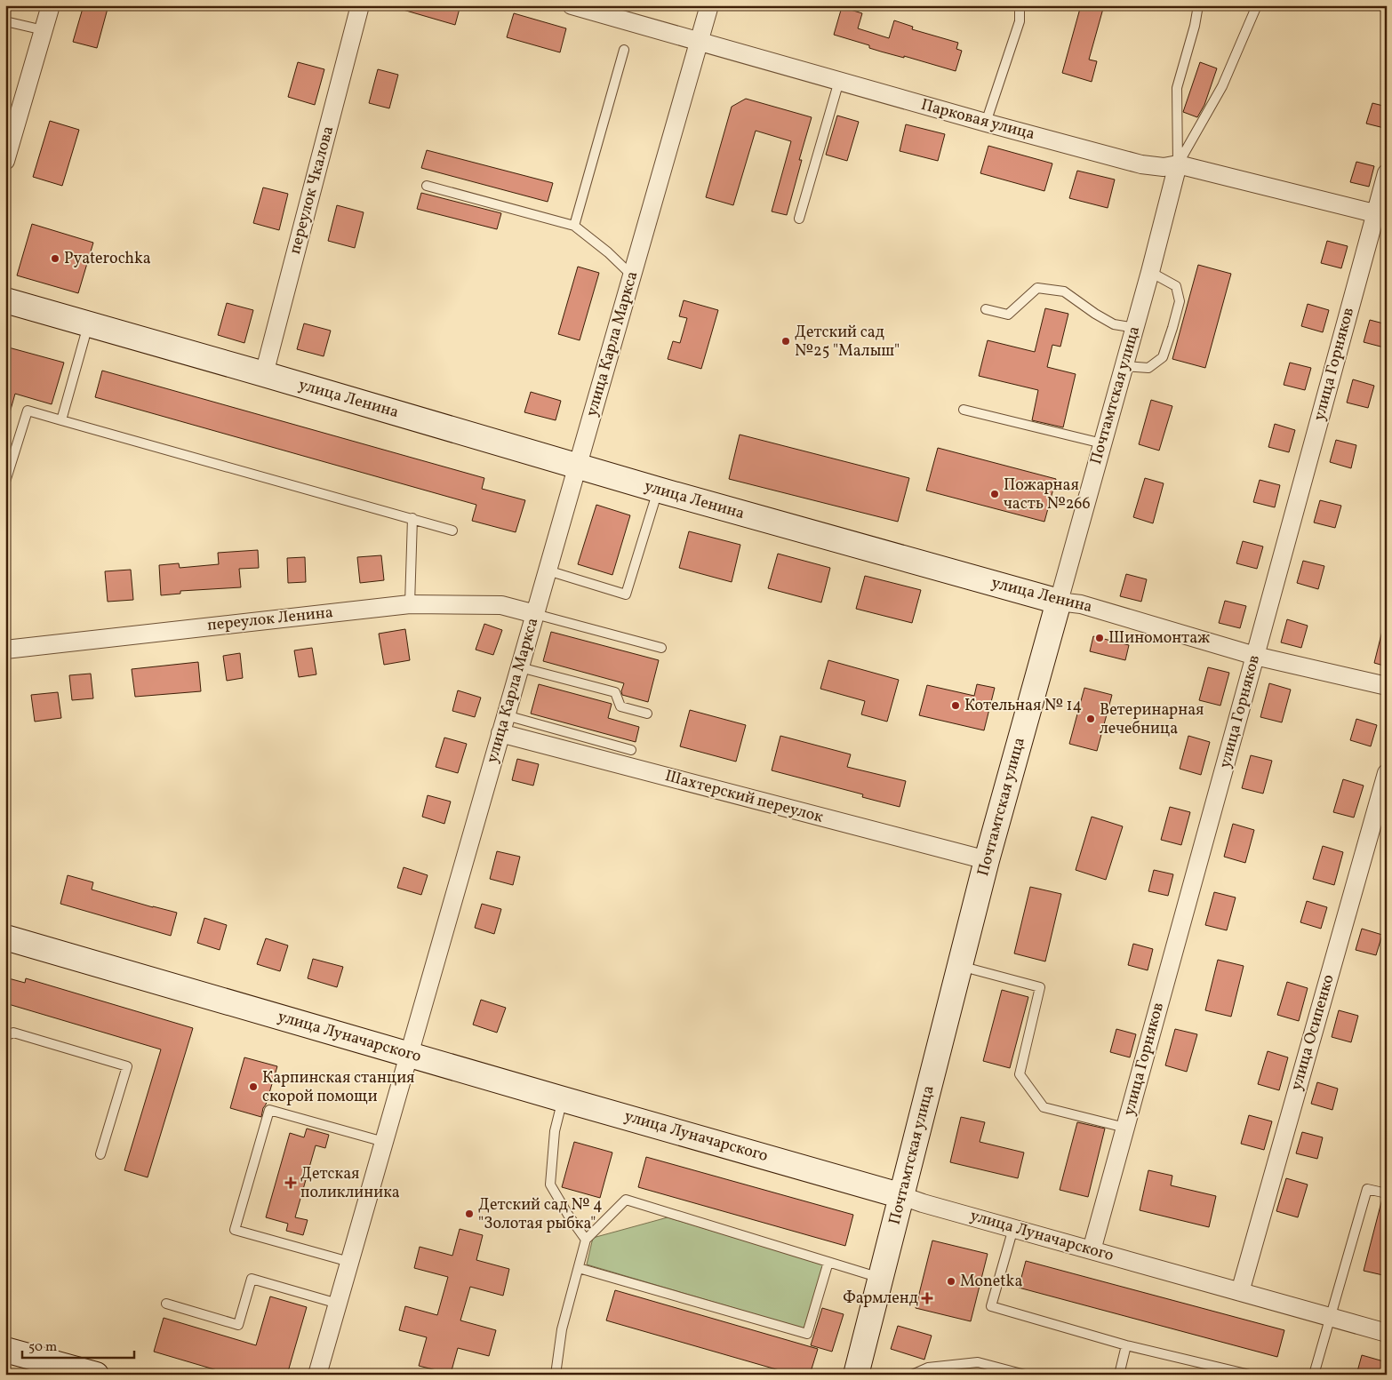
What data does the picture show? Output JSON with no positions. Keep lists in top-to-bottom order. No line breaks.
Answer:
{"streets":{"street":["Парковая улица","переулок Чкалова","улица Карла Маркса","улица Горняков","Почтамтская улица","улица Ленина","переулок Ленина","Шахтерский переулок","улица Осипенко","улица Луначарского"]},"crossings":[["Парковая улица","улица Карла Маркса"],["Парковая улица","улица Горняков"],["Парковая улица","Почтамтская улица"],["переулок Чкалова","улица Ленина"],["улица Карла Маркса","улица Ленина"],["улица Карла Маркса","переулок Ленина"],["улица Карла Маркса","Шахтерский переулок"],["улица Карла Маркса","улица Луначарского"],["улица Горняков","улица Ленина"],["улица Горняков","улица Луначарского"],["Почтамтская улица","улица Ленина"],["Почтамтская улица","Шахтерский переулок"],["Почтамтская улица","улица Луначарского"],["улица Осипенко","улица Луначарского"]],"places":{"other":["Pyaterochka","Детский сад №25 \"Малыш\"","Пожарная часть №266","Шиномонтаж","Котельная № 14","Ветеринарная лечебница","Карпинская станция скорой помощи","Детский сад № 4 \"Золотая рыбка\"","Monetka"],"health":["Детская поликлиника","Фармленд"]},"scale_bar":"50 m"}
